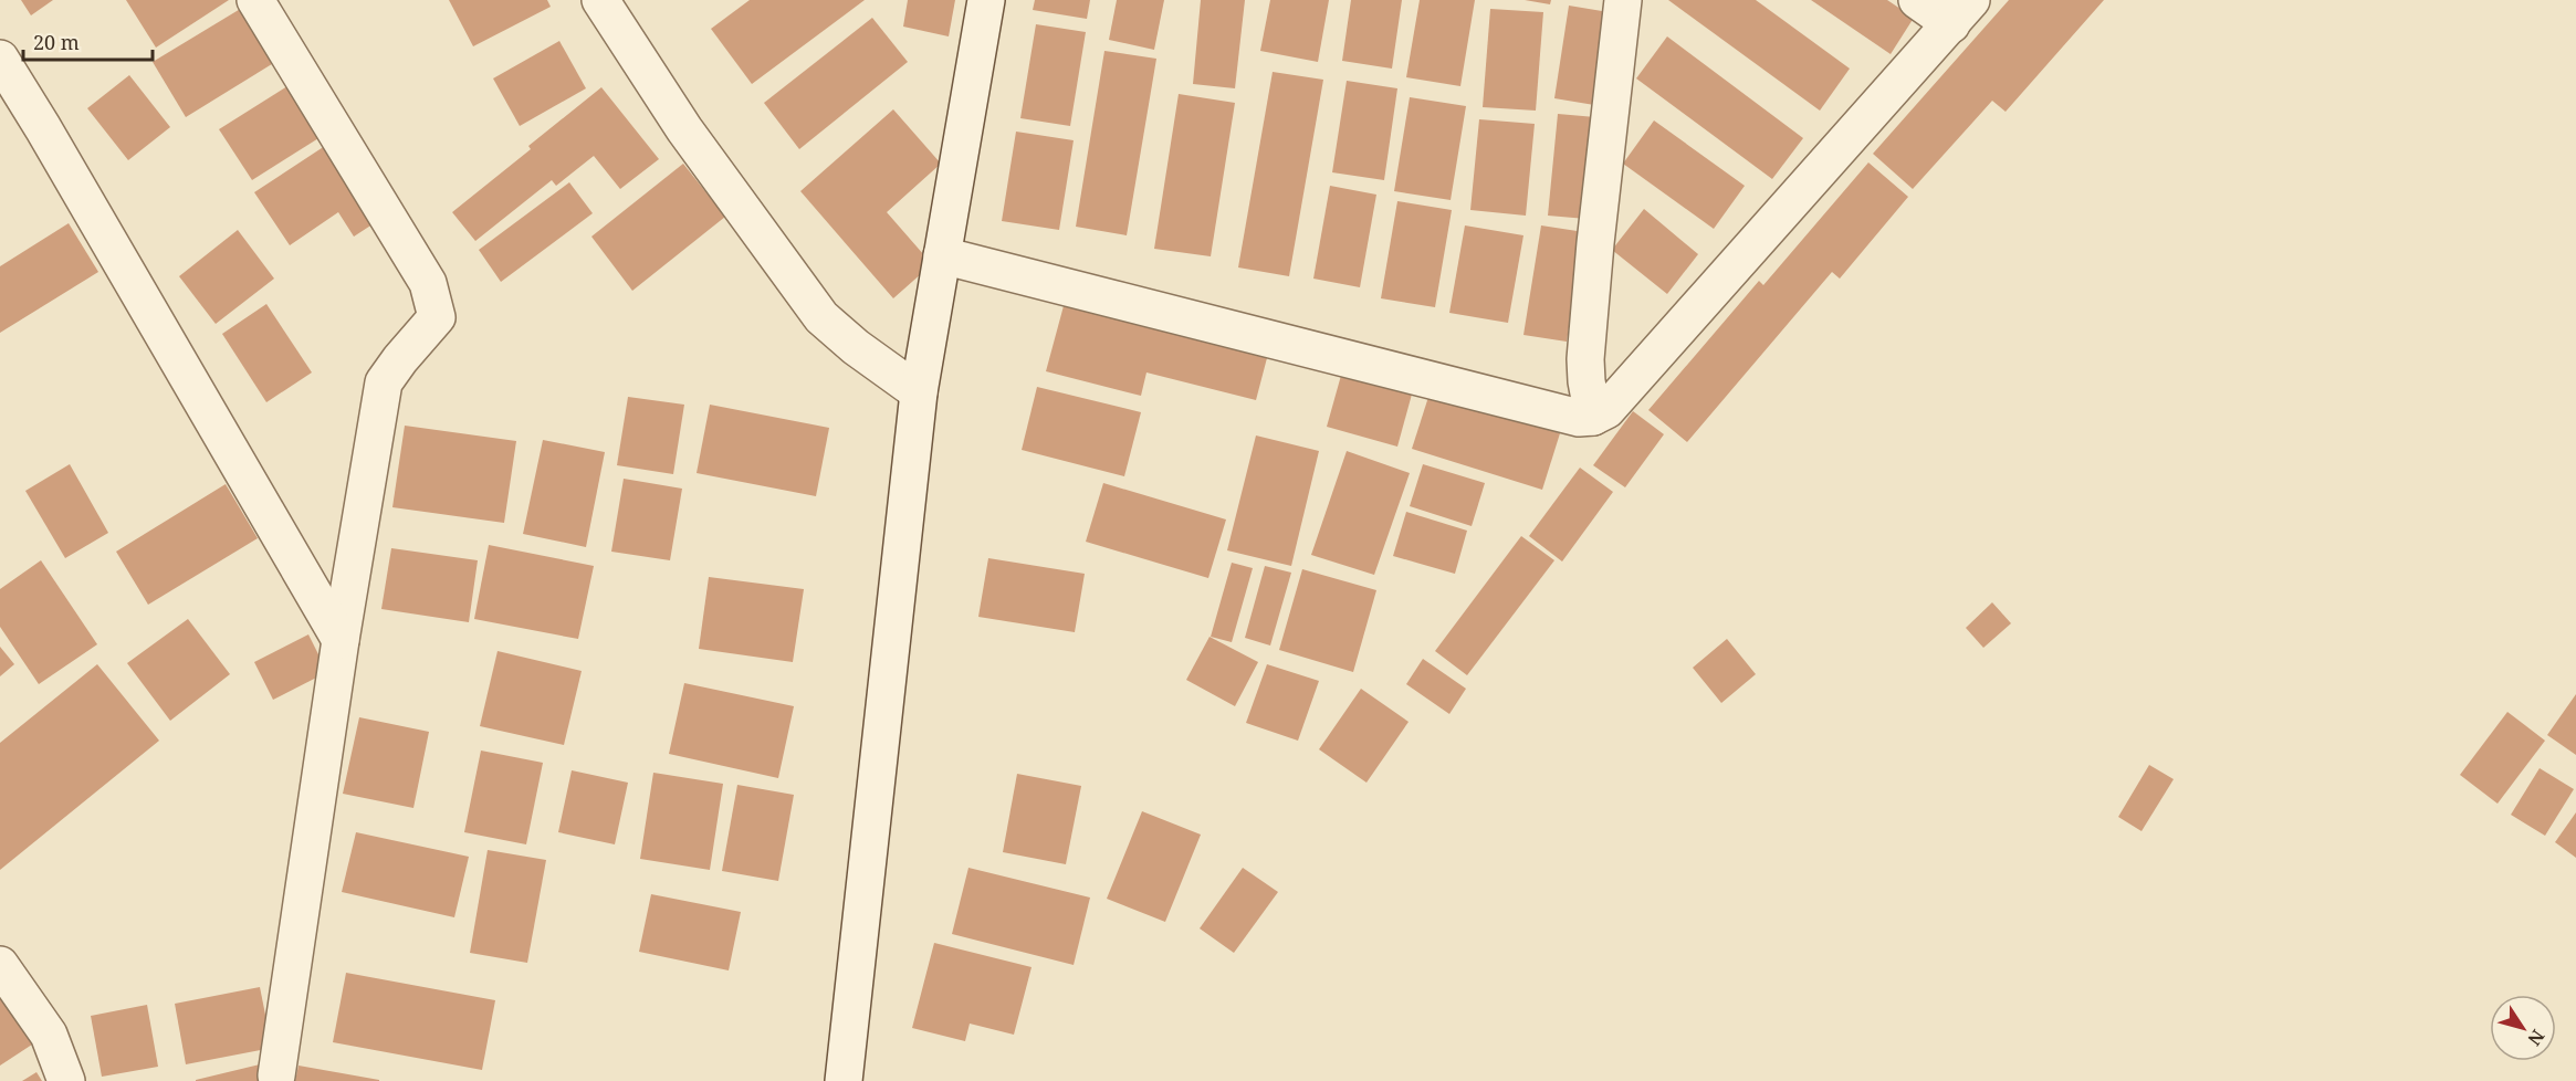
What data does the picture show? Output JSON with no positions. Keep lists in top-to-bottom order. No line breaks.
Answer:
{"scale_bar":"20 m","north":"bottom right"}
